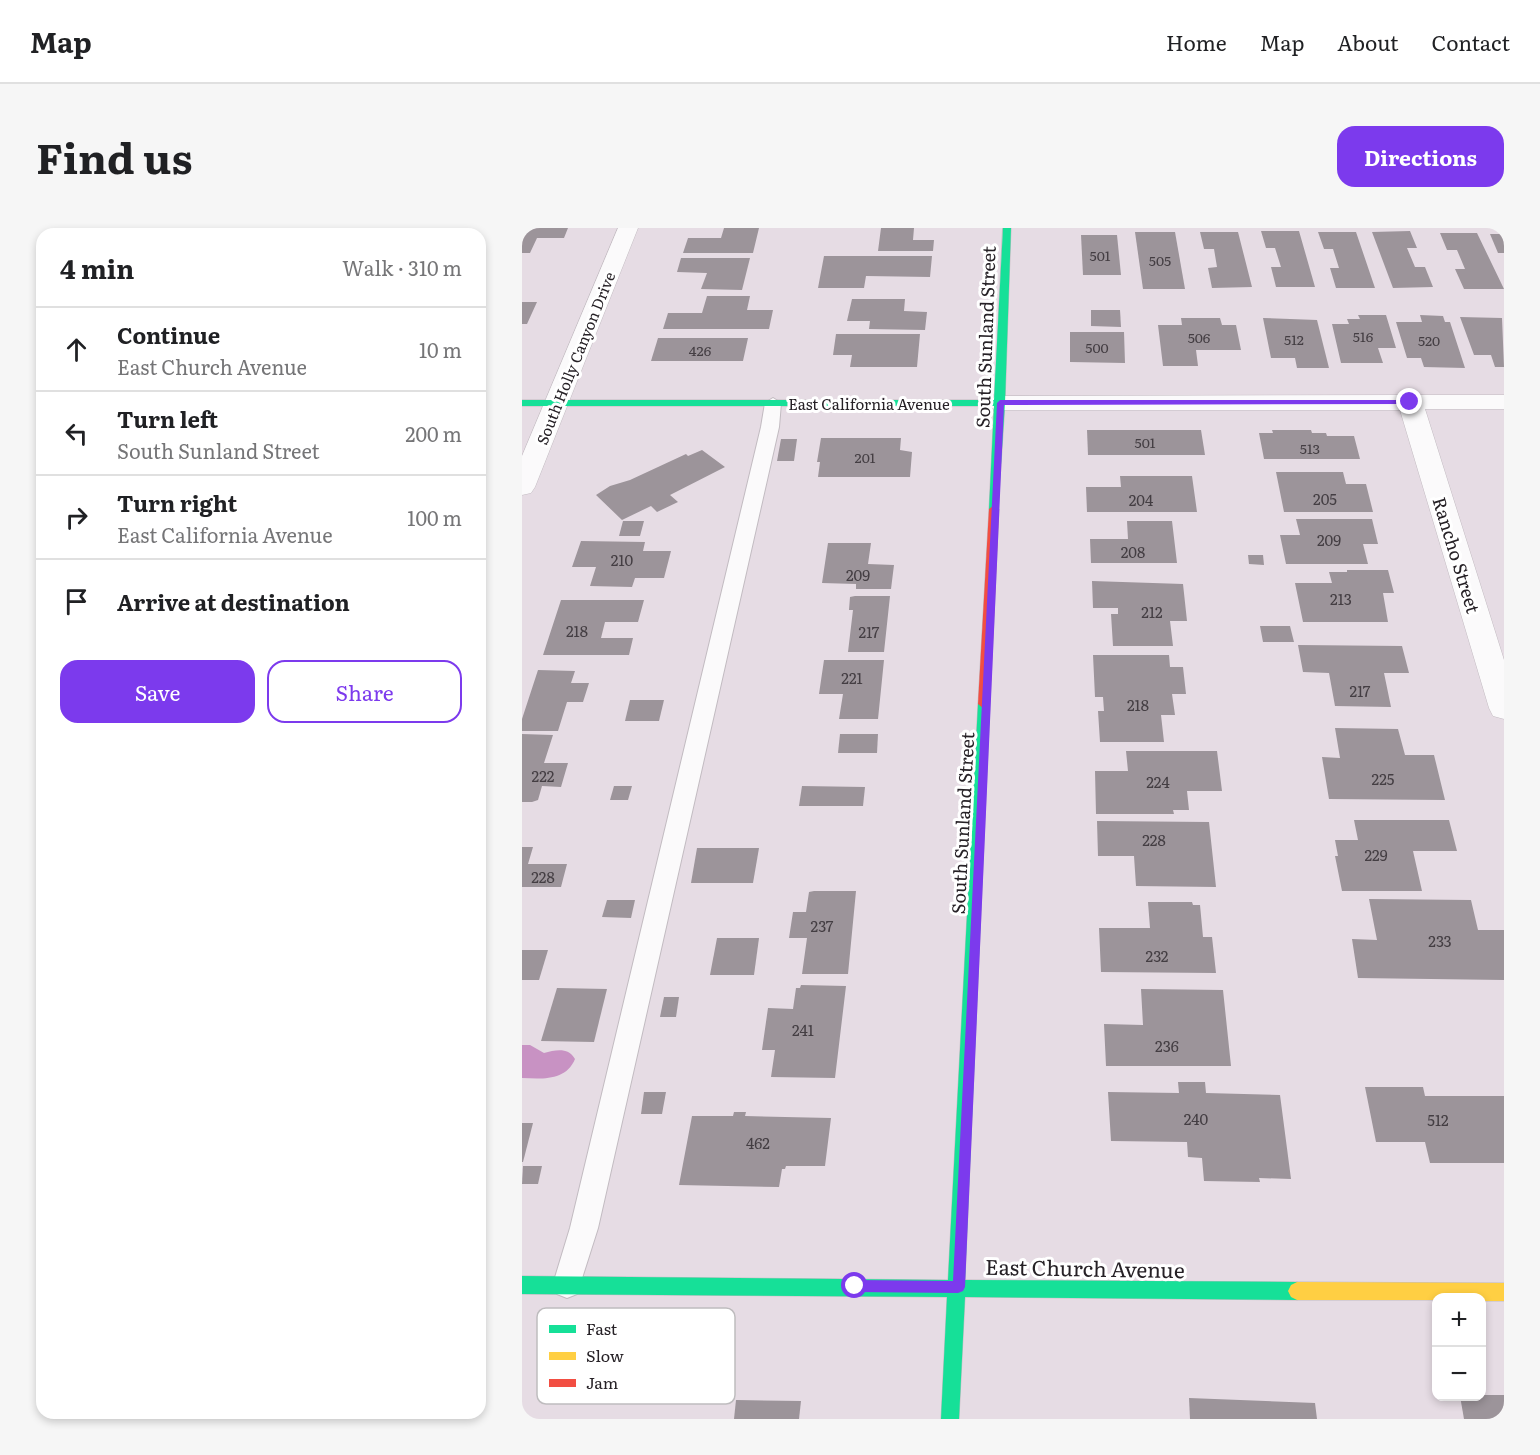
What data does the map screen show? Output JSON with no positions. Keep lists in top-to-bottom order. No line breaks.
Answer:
{"streets":{"street":["South Sunland Street","South Holly Canyon Drive","East California Avenue","Rancho Street","East Church Avenue"]},"crossings":[["South Sunland Street","East California Avenue"],["South Sunland Street","East Church Avenue"],["South Holly Canyon Drive","East California Avenue"],["East California Avenue","Rancho Street"]],"house_numbers":["501","505","516","506","512","520","500","426","501","513","201","205","204","209","208","210","209","213","212","218","217","221","217","218","222","225","224","228","229","228","237","233","232","241","236","240","512","462"],"legend":["Fast","Slow","Jam"],"page":{"header":"Map","nav":["Home","Map","About","Contact"],"title":"Find us","buttons":["Directions",["Save","Share"]],"heading":["4 min","Walk · 310 m"],"list":[["Continue","East Church Avenue","10 m"],["Turn left","South Sunland Street","200 m"],["Turn right","East California Avenue","100 m"],"Arrive at destination"],"map_buttons":["+","−"]}}
